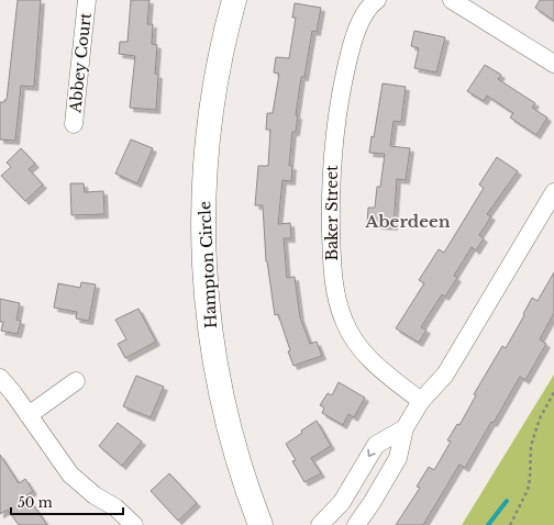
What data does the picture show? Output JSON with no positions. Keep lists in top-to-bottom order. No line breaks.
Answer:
{"streets":{"street":["Abbey Court","Baker Street","Hampton Circle"]},"districts":["Aberdeen"],"scale_bar":"50 m"}
